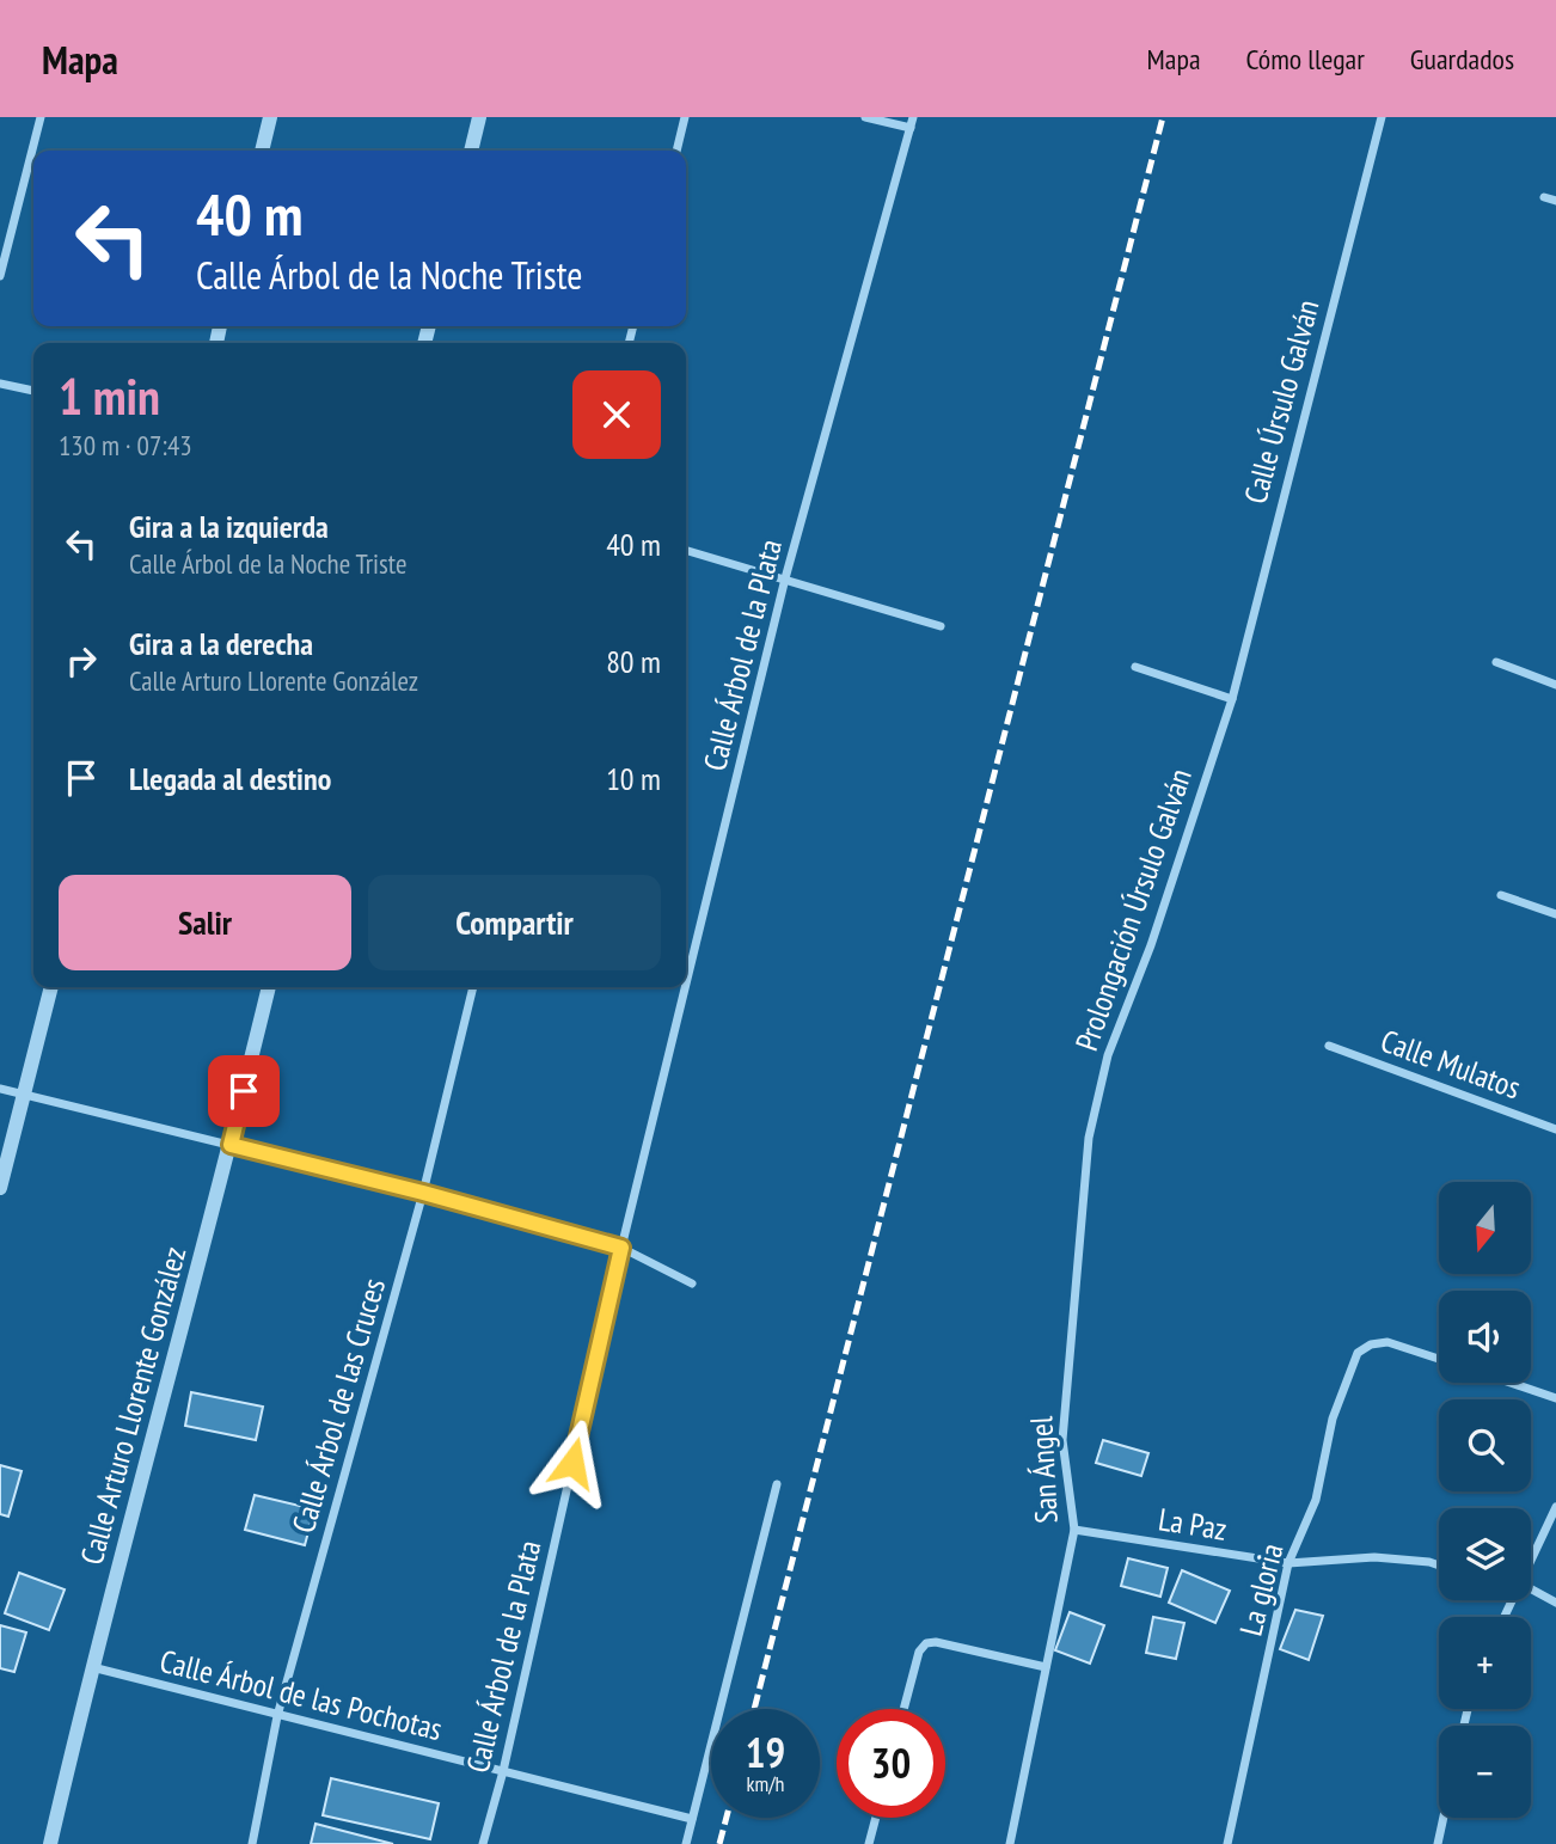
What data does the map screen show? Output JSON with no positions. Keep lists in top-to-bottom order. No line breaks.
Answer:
{"streets":{"street":["Calle Úrsulo Galván","Calle Árbol de la Plata","Prolongación Úrsulo Galván","Calle Mulatos","Calle Arturo Llorente González","Calle Árbol de las Cruces","San Ángel","La Paz","La gloria","Calle Árbol de las Pochotas"]},"crossings":[["Calle Úrsulo Galván","Prolongación Úrsulo Galván"],["Calle Árbol de la Plata","Calle Árbol de las Pochotas"],["Prolongación Úrsulo Galván","San Ángel"],["Calle Arturo Llorente González","Calle Árbol de las Pochotas"],["Calle Árbol de las Cruces","Calle Árbol de las Pochotas"],["San Ángel","La Paz"],["La Paz","La gloria"]],"north":"bottom","page":{"header":"Mapa","nav":["Mapa","Cómo llegar","Guardados"],"turn":["40 m","Calle Árbol de la Noche Triste"],"heading":["1 min","130 m · 07:43"],"list":[{"name":"Gira a la izquierda","note":"Calle Árbol de la Noche Triste","value":"40 m"},{"name":"Gira a la derecha","note":"Calle Arturo Llorente González","value":"80 m"},{"name":"Llegada al destino","value":"10 m"}],"buttons":["Salir","Compartir"],"map_buttons":["+","−"],"speed":"19 km/h","limit":"30"}}
